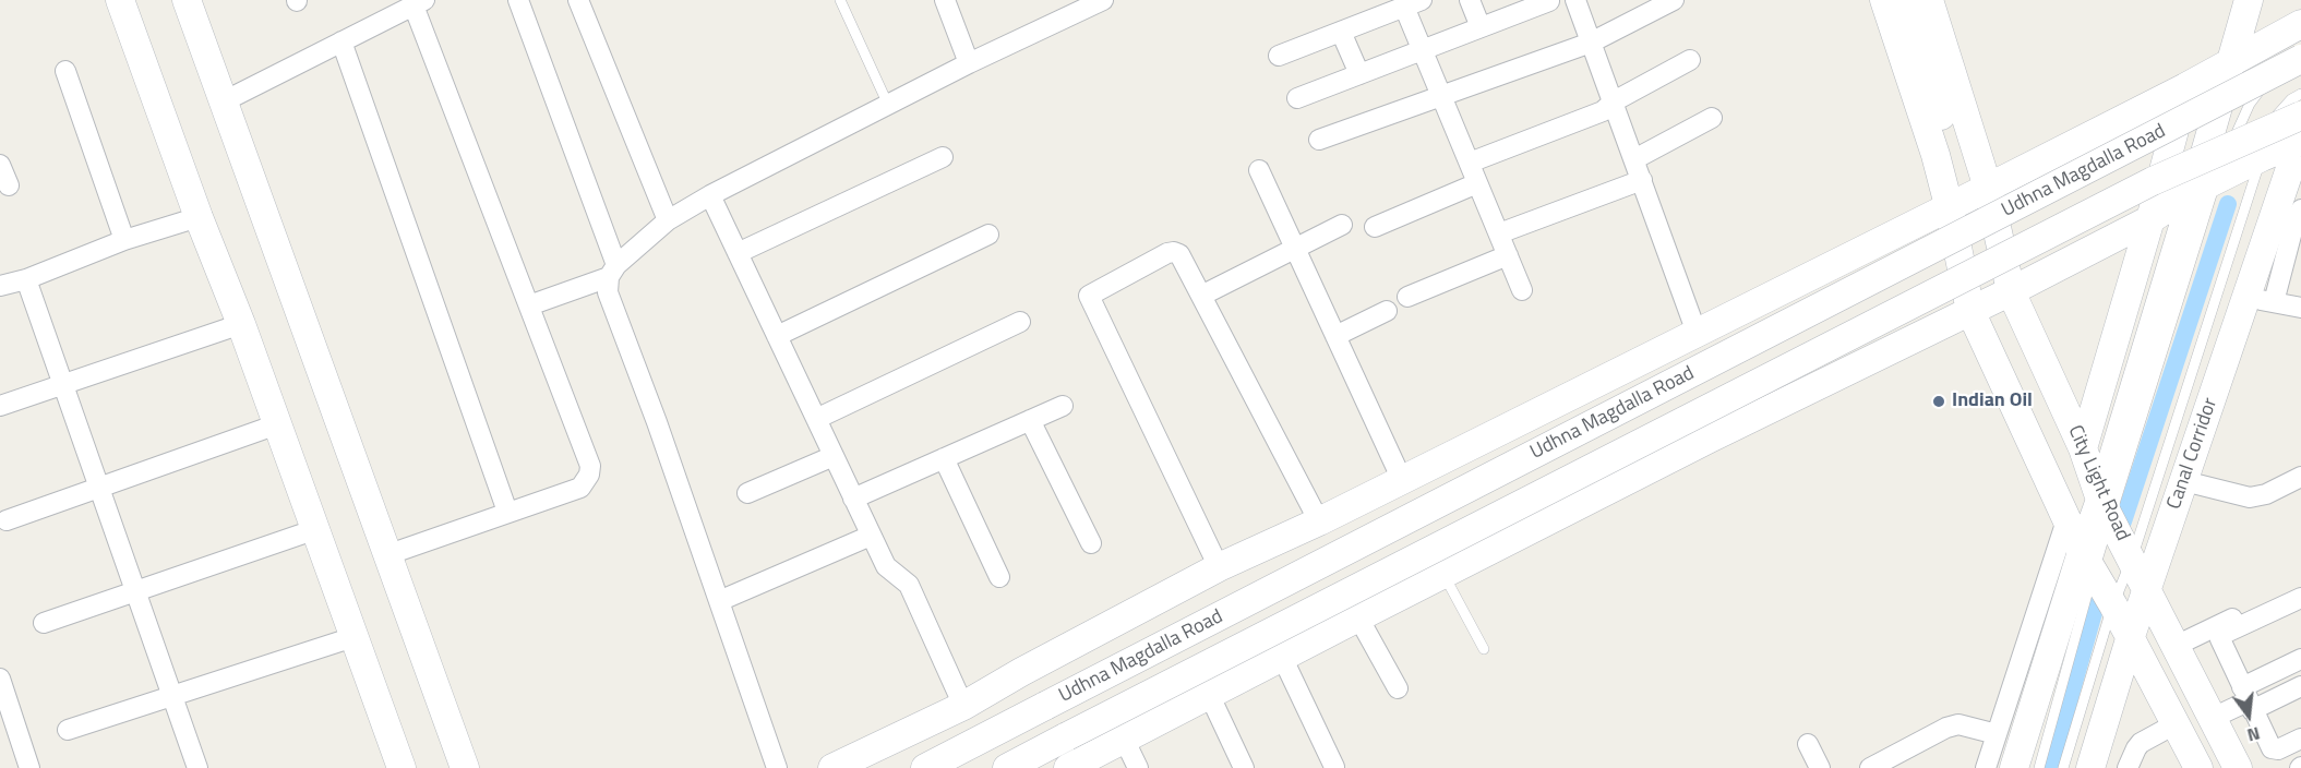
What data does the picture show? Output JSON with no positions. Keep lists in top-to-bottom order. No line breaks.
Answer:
{"streets":{"street":["Udhna Magdalla Road","Canal Corridor","City Light Road"]},"crossings":[["Udhna Magdalla Road","Canal Corridor"],["Canal Corridor","City Light Road"]],"places":["Indian Oil"],"north":"bottom"}
